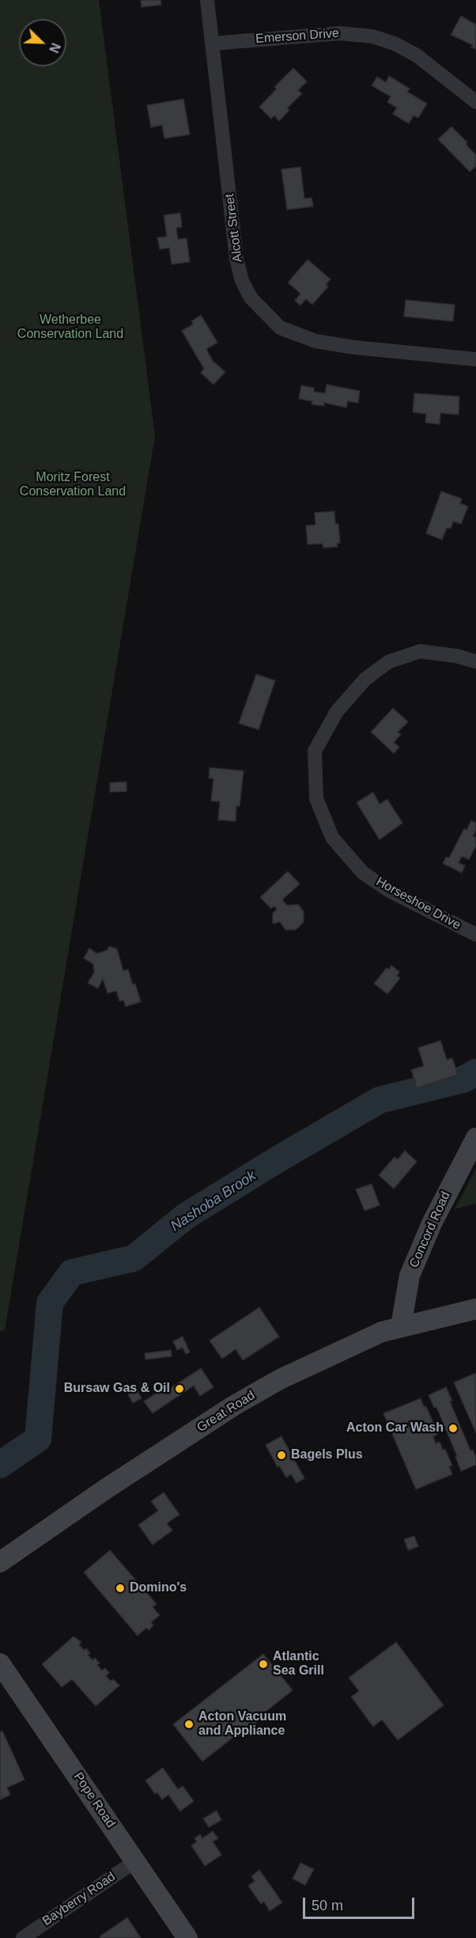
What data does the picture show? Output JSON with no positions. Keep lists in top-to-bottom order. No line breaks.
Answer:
{"streets":{"main road":["Concord Road","Great Road","Pope Road"],"street":["Emerson Drive","Alcott Street","Horseshoe Drive","Bayberry Road"]},"crossings":[["Emerson Drive","Alcott Street"],["Concord Road","Great Road"],["Pope Road","Bayberry Road"]],"water":["Nashoba Brook"],"parks":["Wetherbee Conservation Land","Moritz Forest Conservation Land"],"places":["Bursaw Gas & Oil","Acton Car Wash","Bagels Plus","Domino's","Atlantic Sea Grill","Acton Vacuum and Appliance"],"scale_bar":"50 m","north":"bottom right"}
